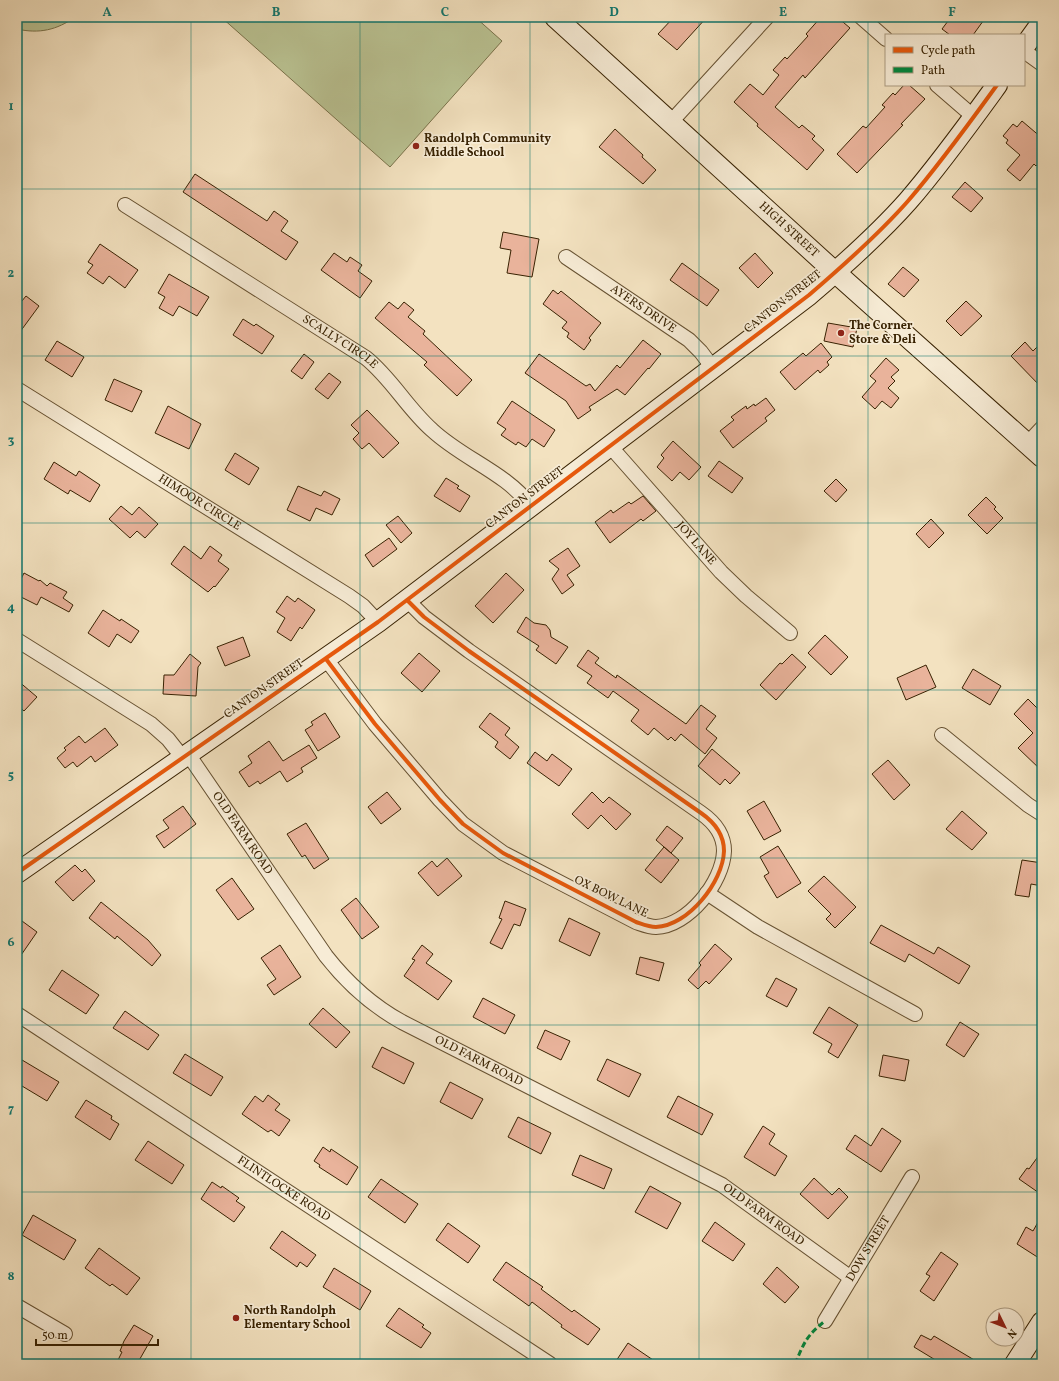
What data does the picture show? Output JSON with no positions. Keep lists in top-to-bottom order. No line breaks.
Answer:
{"streets":{"street":["HIGH STREET","CANTON STREET","AYERS DRIVE","SCALLY CIRCLE","HIMOOR CIRCLE","JOY LANE","OLD FARM ROAD","OX BOW LANE","FLINTLOCKE ROAD","DOW STREET"]},"crossings":[["HIGH STREET","CANTON STREET"],["CANTON STREET","AYERS DRIVE"],["CANTON STREET","SCALLY CIRCLE"],["CANTON STREET","HIMOOR CIRCLE"],["CANTON STREET","JOY LANE"],["CANTON STREET","OLD FARM ROAD"],["CANTON STREET","OX BOW LANE"],["OLD FARM ROAD","DOW STREET"]],"places":["Randolph Community Middle School","The Corner Store & Deli","North Randolph Elementary School"],"legend":["Cycle path","Path"],"scale_bar":"50 m","north":"bottom right","grid":{"columns":["A","B","C","D","E","F"],"rows":["1","2","3","4","5","6","7","8"]}}
